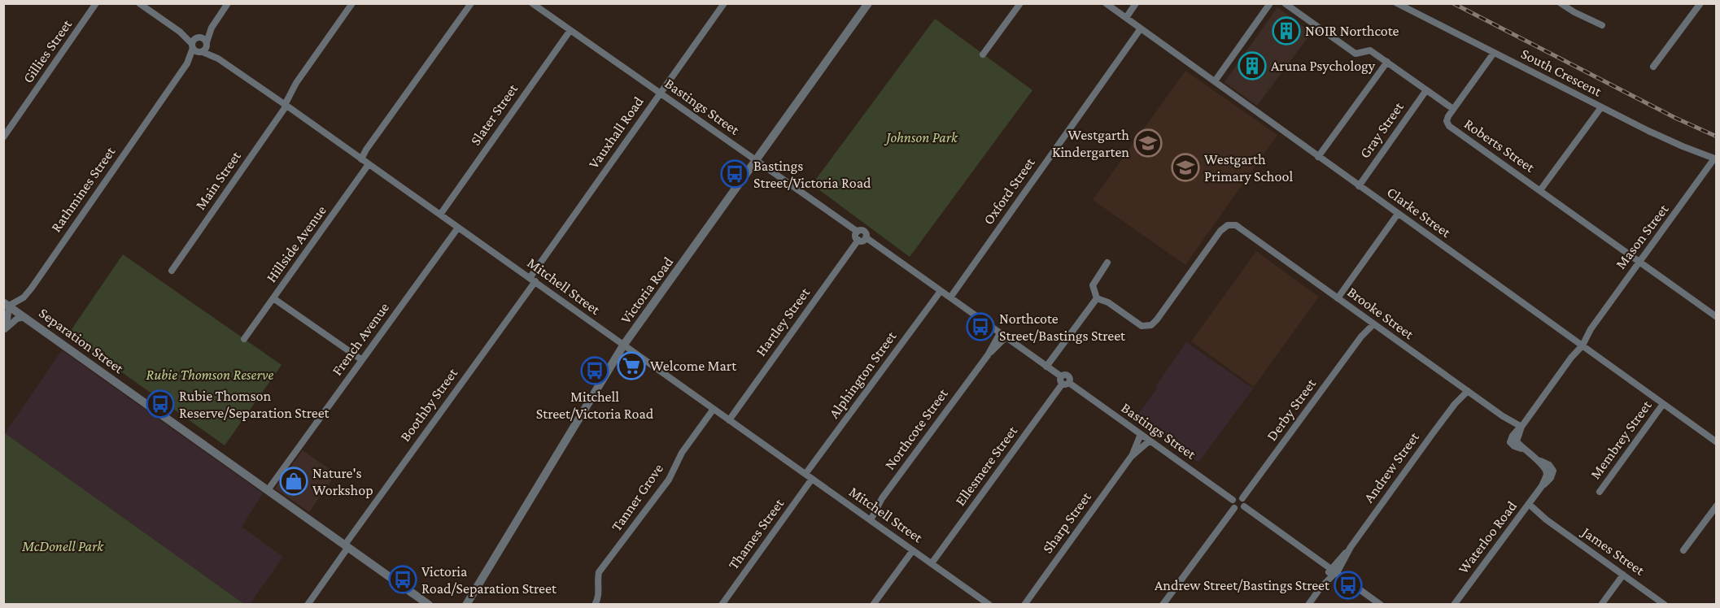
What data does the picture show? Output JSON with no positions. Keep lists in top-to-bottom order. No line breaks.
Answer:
{"streets":{"street":["Gillies Street","South Crescent","Bastings Street","Slater Street","Gray Street","Vauxhall Road","Roberts Street","Main Street","Rathmines Street","Oxford Street","Clarke Street","Mason Street","Hillside Avenue","Mitchell Street","Victoria Road","Brooke Street","Hartley Street","French Avenue","Separation Street","Alphington Street","Boothby Street","Derby Street","Northcote Street","Membrey Street","Ellesmere Street","Andrew Street","Tanner Grove","Sharp Street","Thames Street","Waterloo Road","James Street"]},"crossings":[["South Crescent","Mason Street"],["Bastings Street","Slater Street"],["Bastings Street","Vauxhall Road"],["Bastings Street","Oxford Street"],["Bastings Street","Victoria Road"],["Bastings Street","Hartley Street"],["Bastings Street","Alphington Street"],["Bastings Street","Derby Street"],["Bastings Street","Northcote Street"],["Bastings Street","Ellesmere Street"],["Bastings Street","Sharp Street"],["Slater Street","Mitchell Street"],["Gray Street","Roberts Street"],["Gray Street","Clarke Street"],["Vauxhall Road","Mitchell Street"],["Vauxhall Road","Boothby Street"],["Roberts Street","Mason Street"],["Main Street","Mitchell Street"],["Rathmines Street","Mitchell Street"],["Rathmines Street","Separation Street"],["Oxford Street","Clarke Street"],["Clarke Street","Mason Street"],["Clarke Street","Membrey Street"],["Mason Street","Brooke Street"],["Mason Street","Waterloo Road"],["Hillside Avenue","Mitchell Street"],["Mitchell Street","Victoria Road"],["Mitchell Street","Hartley Street"],["Mitchell Street","French Avenue"],["Mitchell Street","Alphington Street"],["Mitchell Street","Boothby Street"],["Mitchell Street","Northcote Street"],["Mitchell Street","Ellesmere Street"],["Mitchell Street","Tanner Grove"],["Mitchell Street","Thames Street"],["Brooke Street","Derby Street"],["Brooke Street","Andrew Street"],["French Avenue","Separation Street"],["Separation Street","Boothby Street"],["Waterloo Road","James Street"]],"parks":["Johnson Park","Rubie Thomson Reserve","McDonell Park"],"places":{"building":["NOIR Northcote","Aruna Psychology"],"school or university":["Westgarth Kindergarten","Westgarth Primary School"],"bus stop":["Bastings Street/Victoria Road","Northcote Street/Bastings Street","Mitchell Street/Victoria Road","Rubie Thomson Reserve/Separation Street","Victoria Road/Separation Street","Andrew Street/Bastings Street"],"supermarket":["Welcome Mart"],"shop":["Nature's Workshop"]}}
